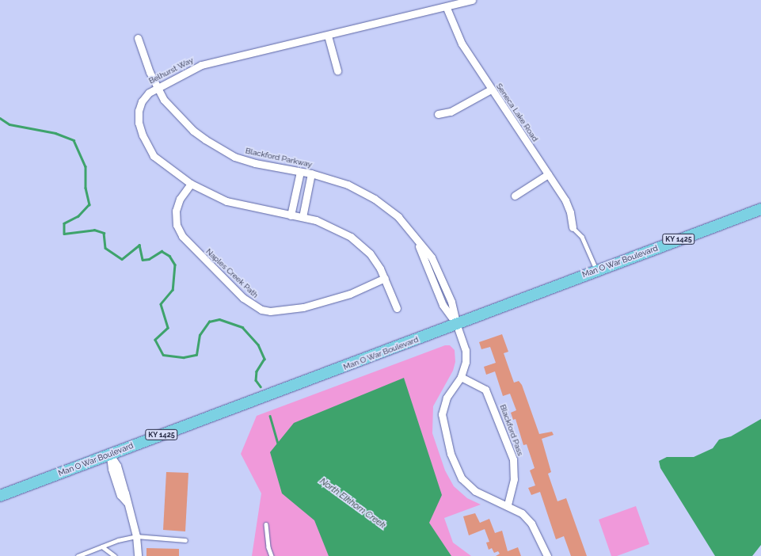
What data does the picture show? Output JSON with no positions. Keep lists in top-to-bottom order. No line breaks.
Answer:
{"streets":{"main road":["KY 1425","Man O War Boulevard"],"street":["Belhurst Way","Seneca Lake Road","Blackford Parkway","Naples Creek Path","Blackford Pass"]},"crossings":[["Belhurst Way","Seneca Lake Road"],["Belhurst Way","Blackford Parkway"],["Belhurst Way","Naples Creek Path"],["Blackford Parkway","Man O War Boulevard"],["Blackford Parkway","Blackford Pass"]],"water":["North Elkhorn Creek"]}
